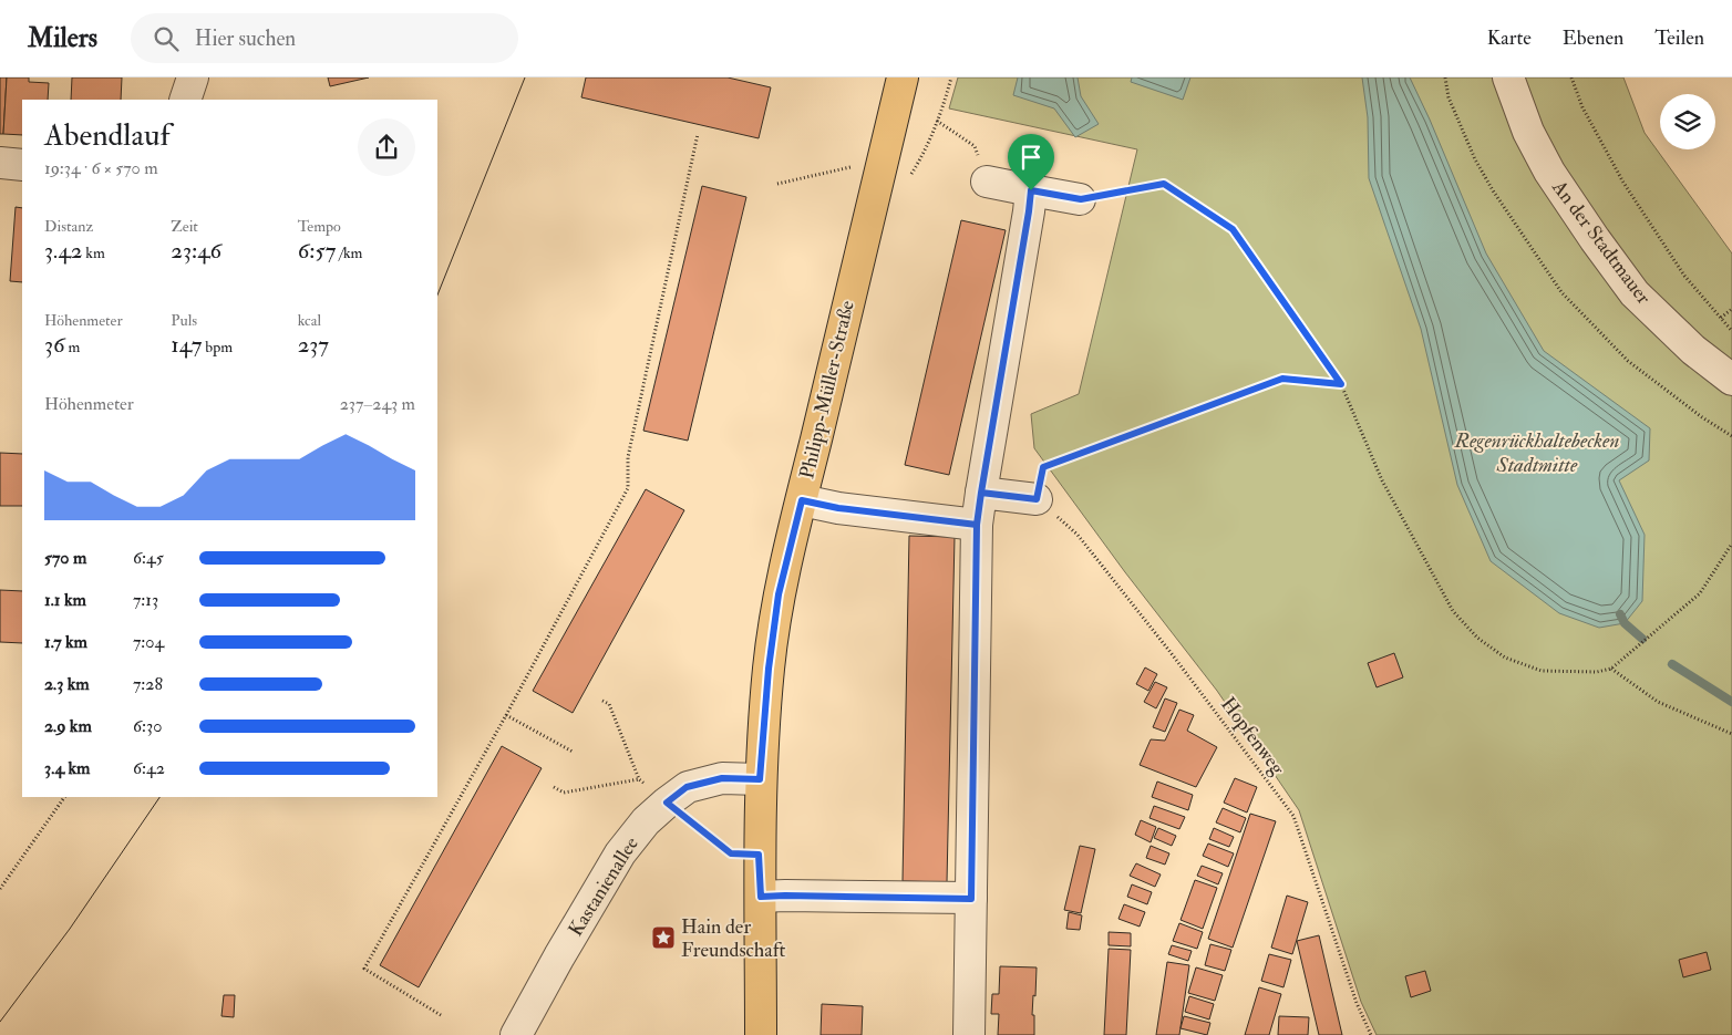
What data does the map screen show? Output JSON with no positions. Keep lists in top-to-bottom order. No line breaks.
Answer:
{"streets":{"main road":["Philipp-Müller-Straße"],"street":["An der Stadtmauer","Kastanienallee"],"path":["Hopfenweg"]},"crossings":[["Philipp-Müller-Straße","Kastanienallee"]],"water":["Regenrückhaltebecken Stadtmitte"],"places":{"place":["Hain der Freundschaft"]},"page":{"header":"Milers","search":"Hier suchen","nav":["Karte","Ebenen","Teilen"],"heading":["Abendlauf","19:34 · 6 × 570 m"],"stats":[["Distanz","3.42 km"],["Zeit","23:46"],["Tempo","6:57 /km"],["Höhenmeter","36 m"],["Puls","147 bpm"],["kcal","237"]],"chart":["Höhenmeter","237–243 m"],"list":[{"name":"570 m","note":"6:45"},{"name":"1.1 km","note":"7:13"},{"name":"1.7 km","note":"7:04"},{"name":"2.3 km","note":"7:28"},{"name":"2.9 km","note":"6:30"},{"name":"3.4 km","note":"6:42"}]}}
